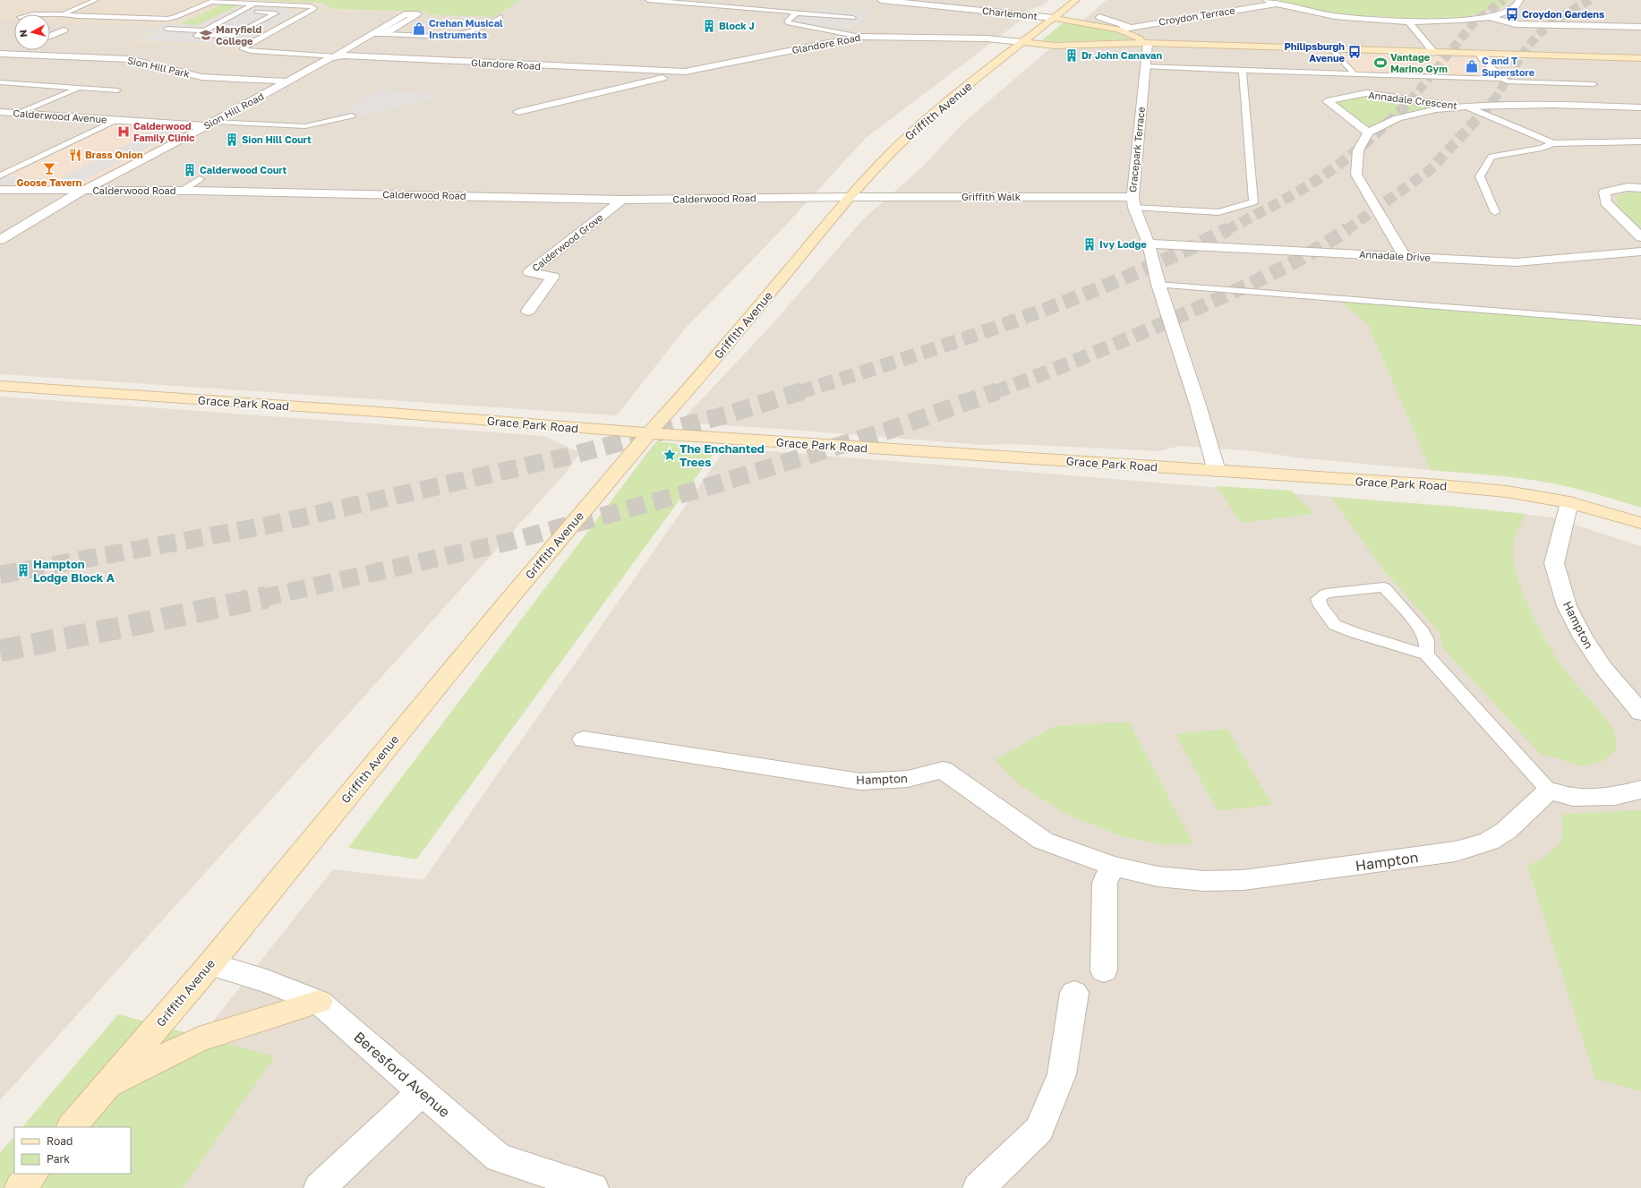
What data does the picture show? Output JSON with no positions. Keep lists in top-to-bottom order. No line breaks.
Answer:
{"streets":{"street":["Charlemont","Croydon Terrace","Glandore Road","Sion Hill Park","Annadale Crescent","Sion Hill Road","Griffith Avenue","Calderwood Avenue","Gracepark Terrace","Calderwood Road","Griffith Walk","Calderwood Grove","Annadale Drive","Grace Park Road","Hampton","Beresford Avenue"]},"crossings":[["Charlemont","Griffith Avenue"],["Glandore Road","Sion Hill Road"],["Glandore Road","Griffith Avenue"],["Sion Hill Park","Sion Hill Road"],["Sion Hill Road","Calderwood Avenue"],["Sion Hill Road","Calderwood Road"],["Griffith Avenue","Calderwood Road"],["Griffith Avenue","Griffith Walk"],["Griffith Avenue","Grace Park Road"],["Griffith Avenue","Beresford Avenue"],["Gracepark Terrace","Griffith Walk"],["Gracepark Terrace","Annadale Drive"],["Gracepark Terrace","Grace Park Road"],["Calderwood Road","Griffith Walk"],["Calderwood Road","Calderwood Grove"],["Grace Park Road","Hampton"]],"places":{"bus stop":["Croydon Gardens","Philipsburgh Avenue"],"building":["Block J","Dr John Canavan","Sion Hill Court","Calderwood Court","Ivy Lodge","Hampton Lodge Block A"],"shop":["Crehan Musical Instruments","C and T Superstore"],"school or university":["Maryfield College"],"sports":["Vantage Marino Gym"],"hospital":["Calderwood Family Clinic"],"restaurant":["Brass Onion"],"bar":["Goose Tavern"],"place":["The Enchanted Trees"]},"legend":["Road","Park"],"north":"left"}
